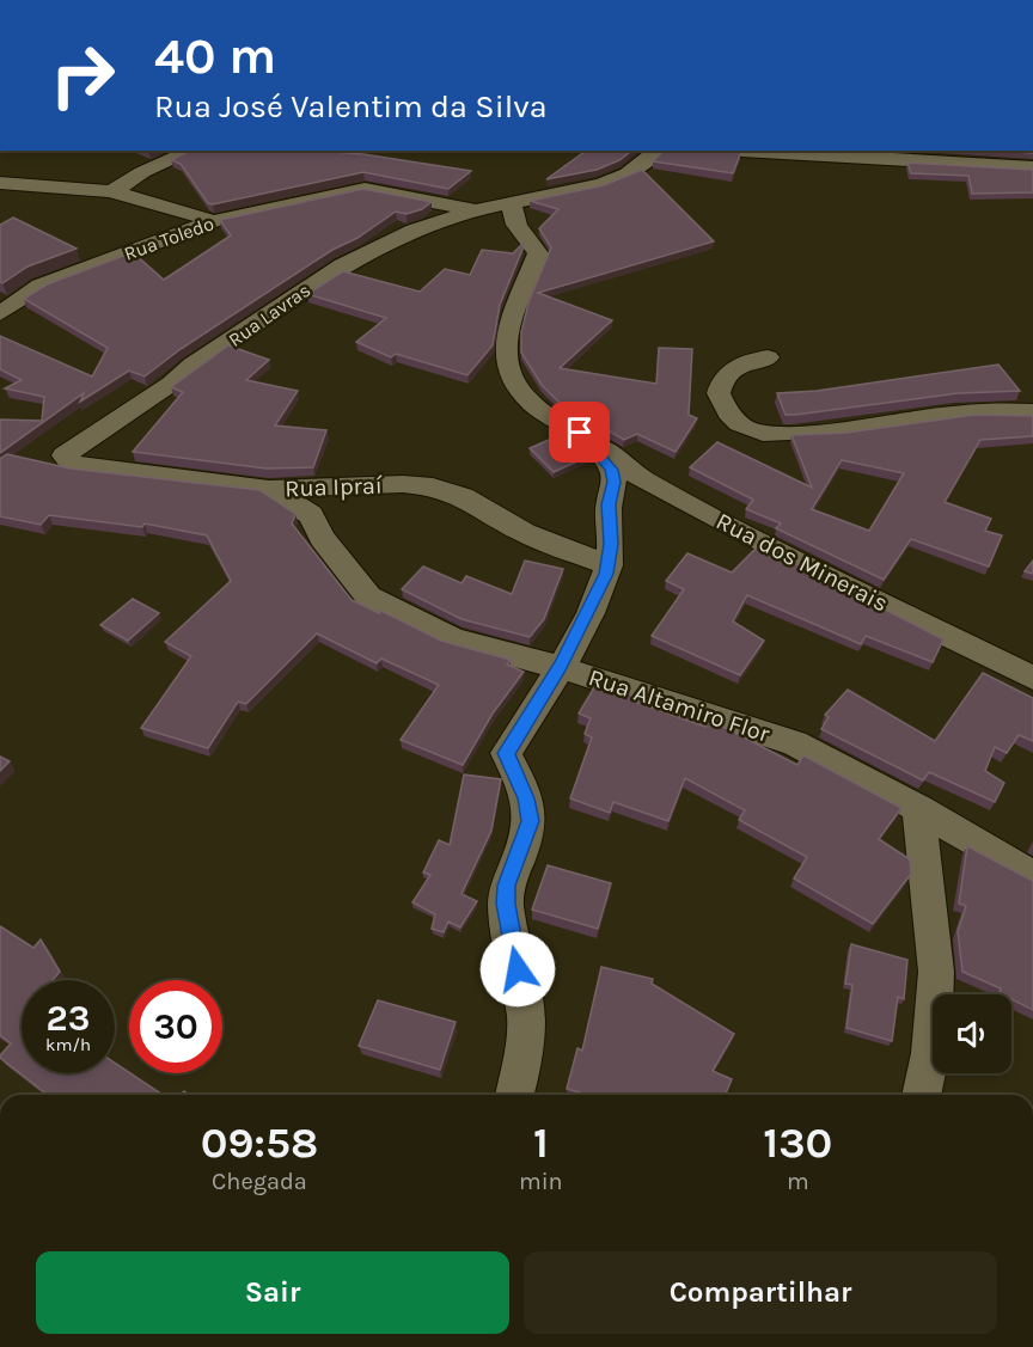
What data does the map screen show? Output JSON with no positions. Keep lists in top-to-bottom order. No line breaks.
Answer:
{"streets":{"street":["Rua Toledo","Rua Lavras","Rua Ipraí","Rua dos Minerais","Rua Altamiro Flor"]},"crossings":[["Rua Toledo","Rua Lavras"],["Rua Lavras","Rua Ipraí"],["Rua Ipraí","Rua Altamiro Flor"]],"page":{"turn":["40 m","Rua José Valentim da Silva"],"speed":"23 km/h","limit":"30","eta":["09:58","Chegada","1","min","130","m"],"buttons":["Sair","Compartilhar"]}}
